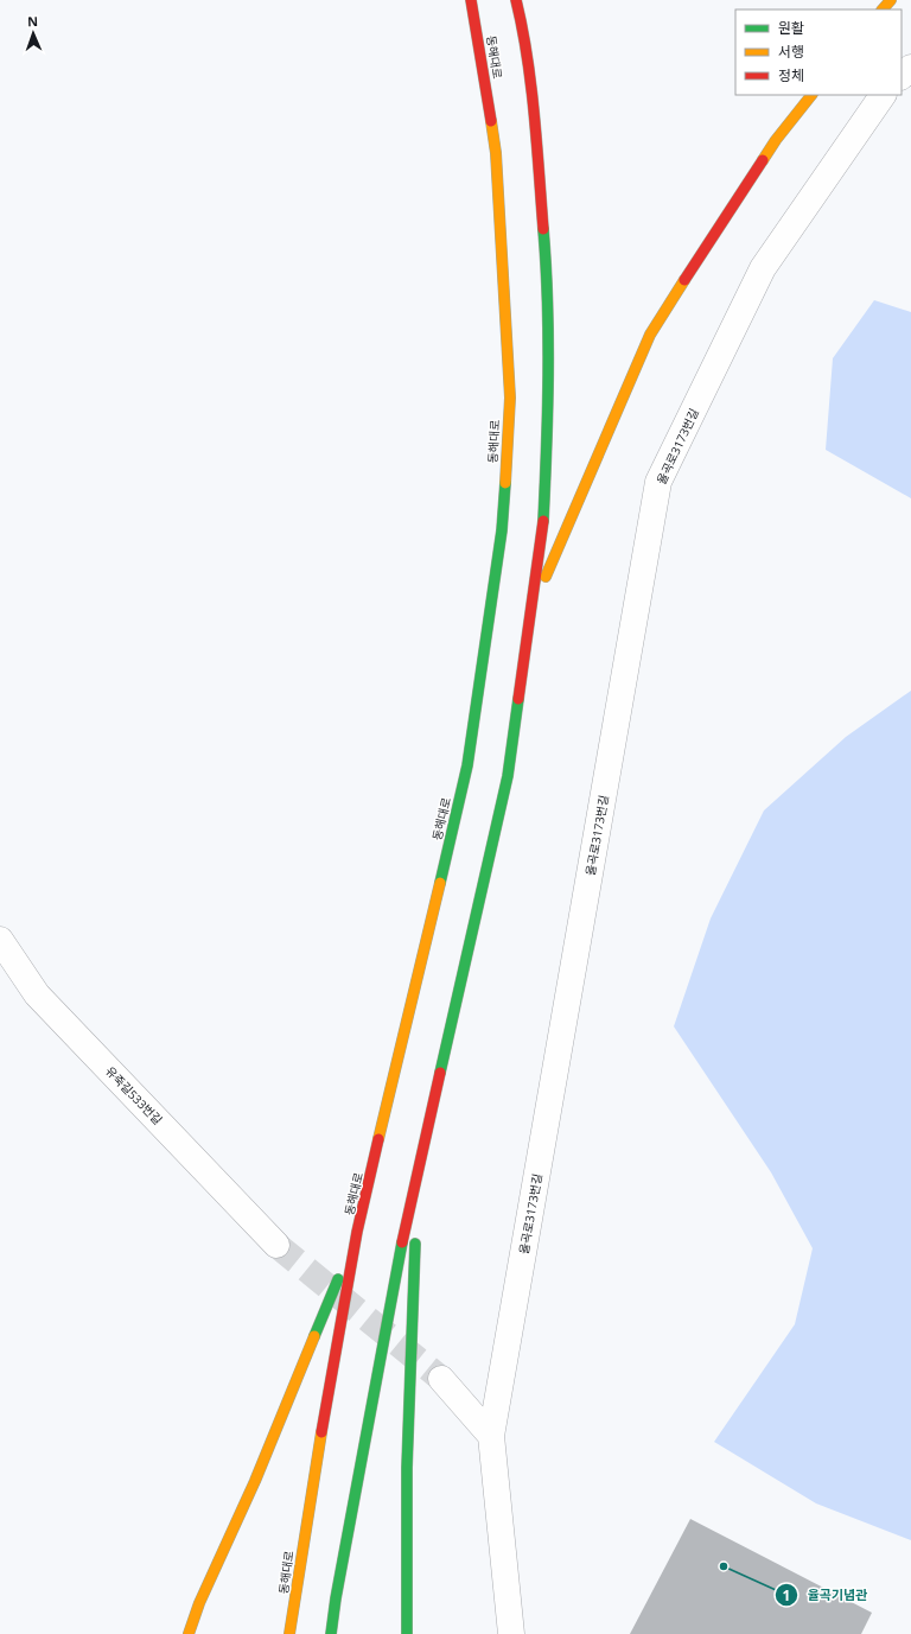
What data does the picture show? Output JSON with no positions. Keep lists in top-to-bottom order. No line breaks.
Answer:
{"streets":{"main road":["동해대로"],"street":["율곡로3173번길","유죽길533번길"]},"places":["율곡기념관"],"legend":["원활","서행","정체"],"north":"top"}
